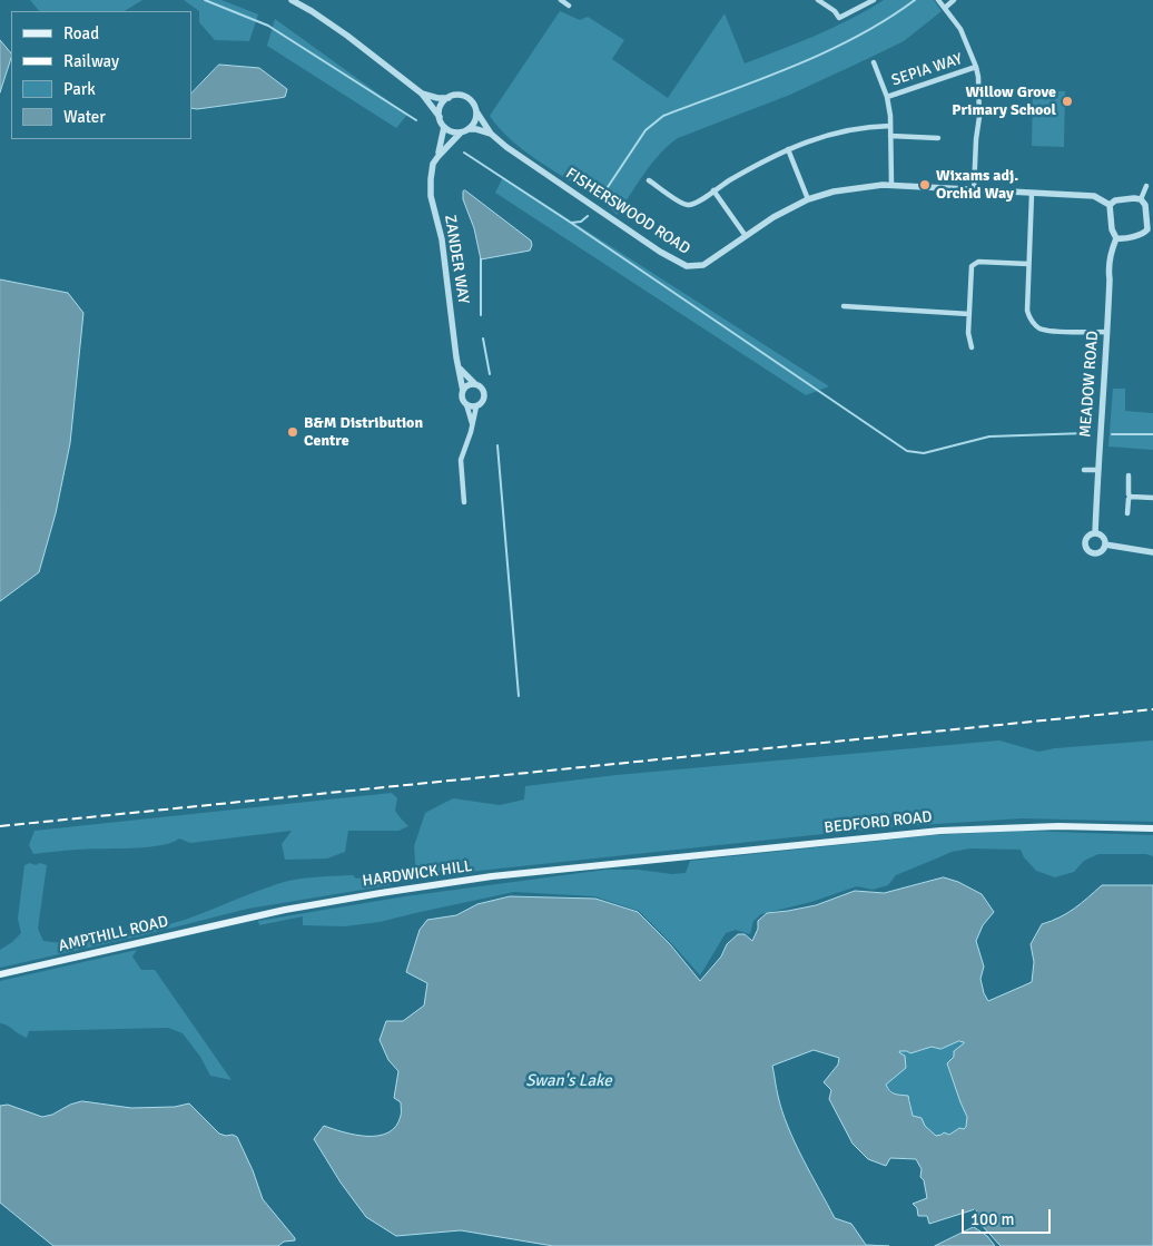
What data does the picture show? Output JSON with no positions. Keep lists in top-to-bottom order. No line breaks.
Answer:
{"streets":{"main road":["BEDFORD ROAD","HARDWICK HILL","AMPTHILL ROAD"],"street":["SEPIA WAY","FISHERSWOOD ROAD","ZANDER WAY","MEADOW ROAD"]},"crossings":[["FISHERSWOOD ROAD","MEADOW ROAD"],["BEDFORD ROAD","HARDWICK HILL"],["HARDWICK HILL","AMPTHILL ROAD"]],"water":["Swan's Lake"],"places":["Willow Grove Primary School","Wixams adj. Orchid Way","B&M Distribution Centre"],"legend":["Road","Railway","Park","Water"],"scale_bar":"100 m"}
